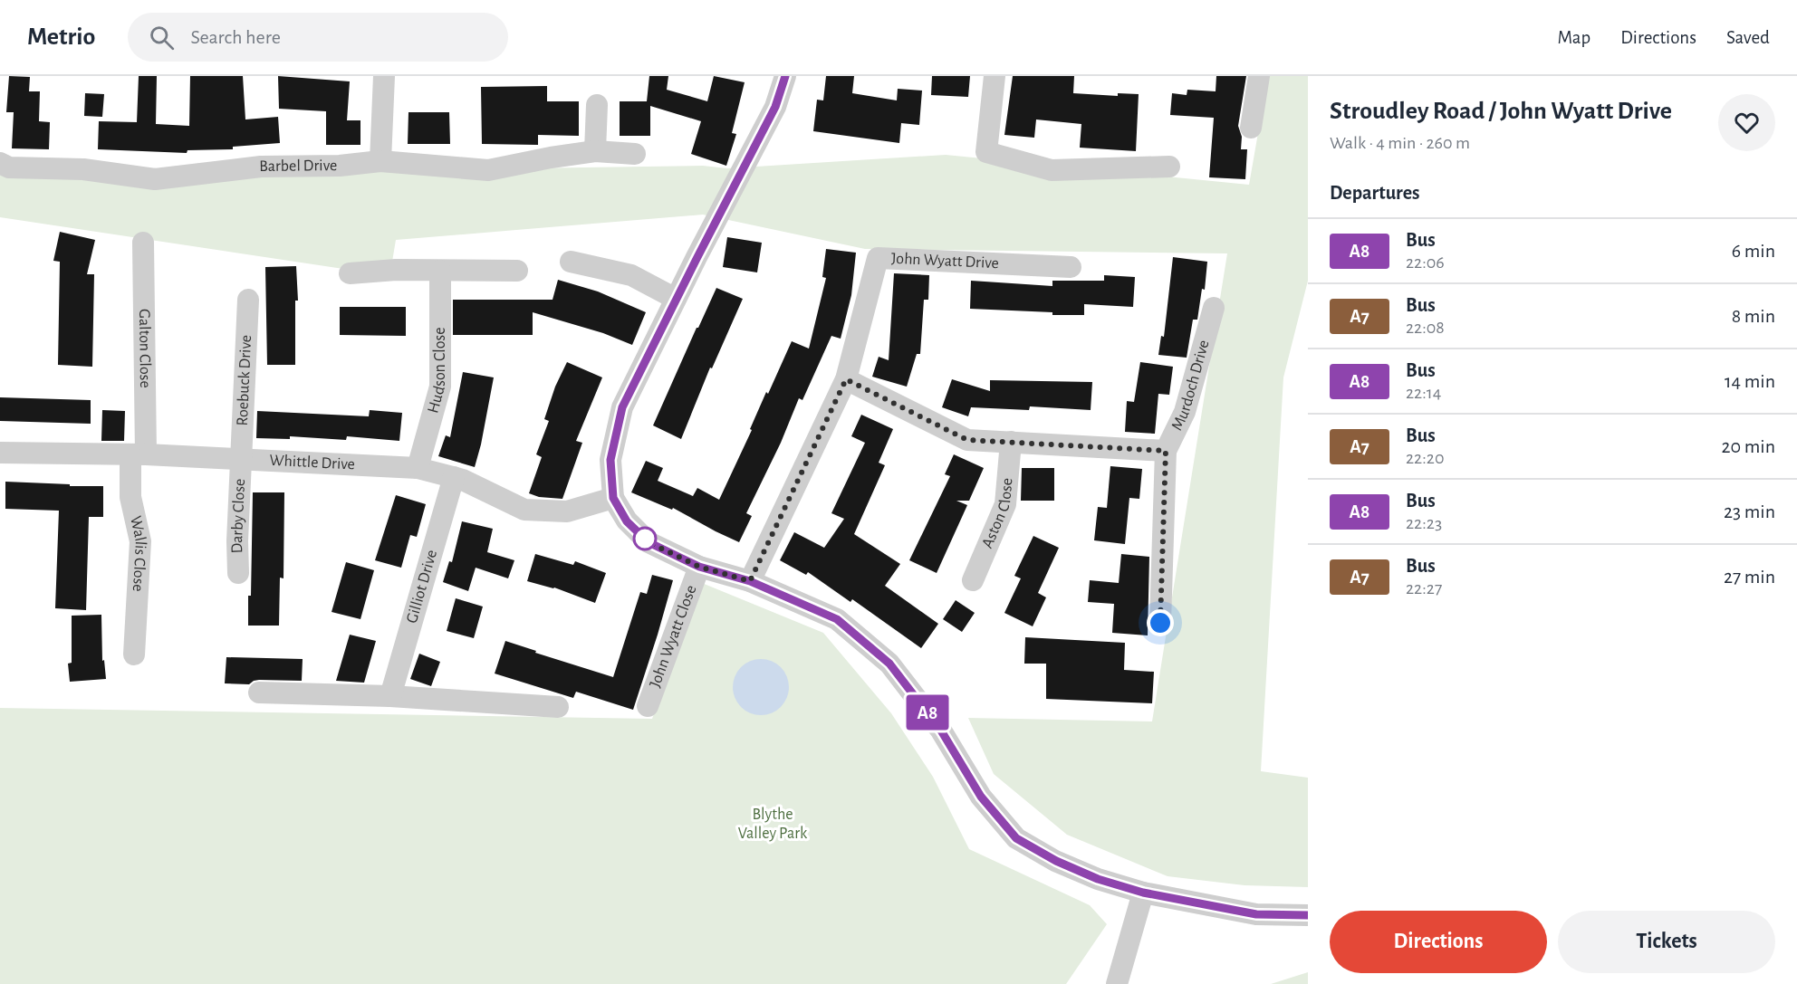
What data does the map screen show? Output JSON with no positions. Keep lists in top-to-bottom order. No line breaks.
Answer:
{"streets":{"street":["Barbel Drive","John Wyatt Drive","Galton Close","Hudson Close","Roebuck Drive","Murdoch Drive","Whittle Drive","Aston Close","Darby Close","Wallis Close","Gilliot Drive","John Wyatt Close"]},"crossings":[["Galton Close","Whittle Drive"],["Galton Close","Wallis Close"],["Hudson Close","Whittle Drive"],["Roebuck Drive","Whittle Drive"],["Roebuck Drive","Darby Close"],["Whittle Drive","Darby Close"],["Whittle Drive","Wallis Close"],["Whittle Drive","Gilliot Drive"]],"parks":["Blythe Valley Park"],"lines":["bus line A8"],"page":{"header":"Metrio","search":"Search here","nav":["Map","Directions","Saved"],"on_map":"A8","heading":[["Stroudley Road / John Wyatt Drive","Walk · 4 min · 260 m"],"Departures"],"list":[{"mark":"A8","name":"Bus","note":"22:06","value":"6 min"},{"mark":"A7","name":"Bus","note":"22:08","value":"8 min"},{"mark":"A8","name":"Bus","note":"22:14","value":"14 min"},{"mark":"A7","name":"Bus","note":"22:20","value":"20 min"},{"mark":"A8","name":"Bus","note":"22:23","value":"23 min"},{"mark":"A7","name":"Bus","note":"22:27","value":"27 min"}],"buttons":["Directions","Tickets"]}}
